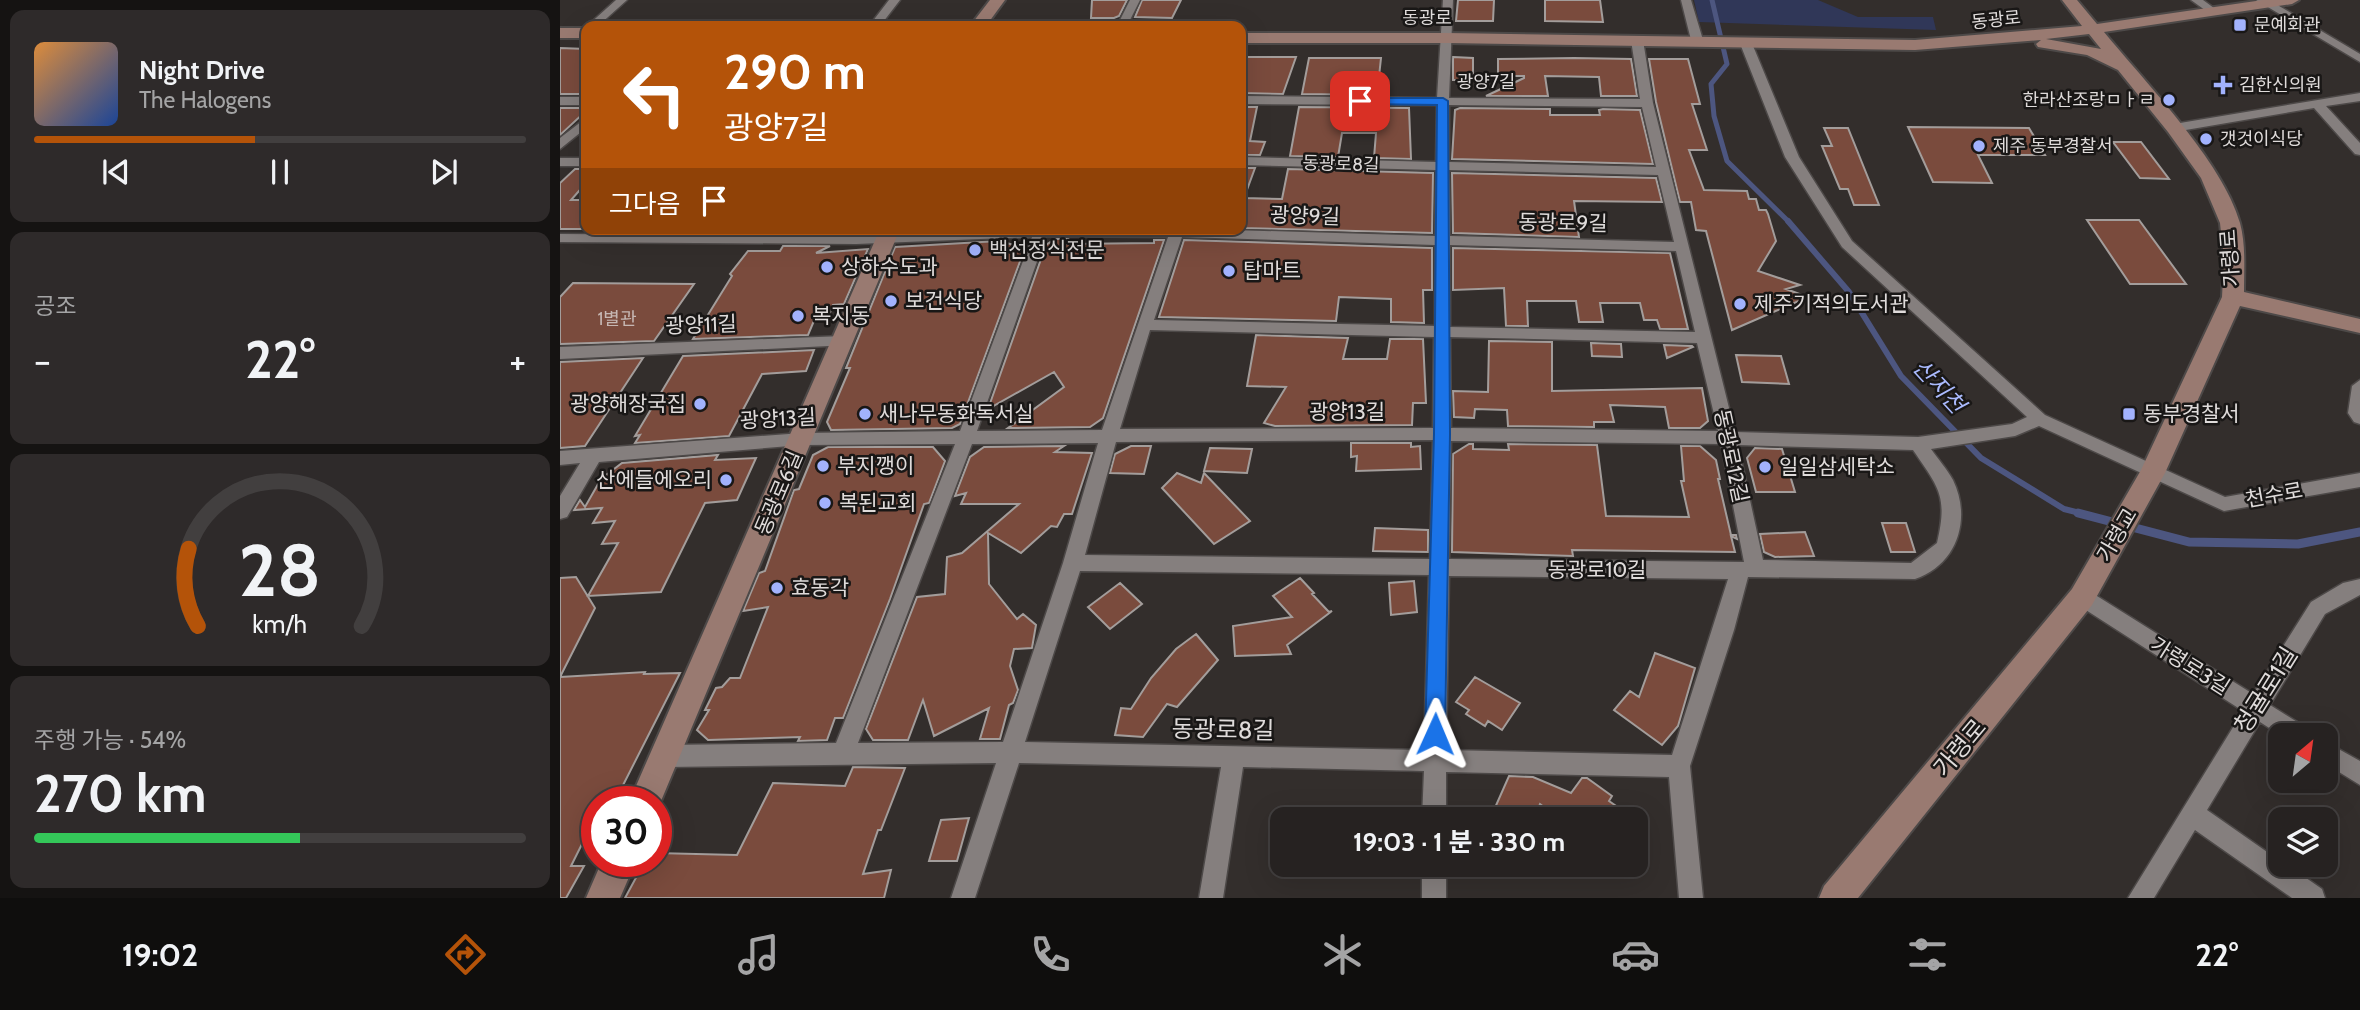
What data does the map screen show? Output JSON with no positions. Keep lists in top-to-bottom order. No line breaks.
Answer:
{"streets":{"main road":["동광로","가령로","동광로6길","가령교"],"street":["광양7길","동광로8길","광양9길","동광로9길","광양11길","광양13길","동광로12길","천수로","동광로10길","가령로3길","청귤로1길"]},"crossings":[["동광로","가령로"],["동광로","동광로12길"],["동광로","천수로"],["광양7길","동광로12길"],["광양9길","동광로9길"],["동광로9길","동광로12길"],["가령로","천수로"],["가령로","가령교"],["가령로","가령로3길"],["광양11길","동광로6길"],["광양13길","동광로12길"],["광양13길","동광로6길"],["광양13길","천수로"],["동광로12길","동광로10길"],["천수로","가령교"],["가령교","가령로3길"],["가령로3길","청귤로1길"]],"water":["산지천"],"places":{"transit":["문예회관","동부경찰서"],"health":["김한신의원"],"other":["한라산조랑ㅁㅏㄹ","갯것이식당","제주 동부경찰서","백선정식전문","상하수도과","탑마트","보건식당","제주기적의도서관","복지동","광양해장국집","새나무동화독서실","부지깽이","일일삼세탁소","산에들에오리","복된교회","효동각"]},"house_numbers":["1별관"],"north":"top right","page":{"turn":["290 m","광양7길"],"song":["Night Drive","The Halogens"],"then":"그다음","tile":["공조",["주행 가능 · 54%","270 km"]],"heat":["−","22°","+"],"limit":"30","trip":"19:03 · 1 분 · 330 m","tabs":["19:02","22°"],"gauge":["28","km/h"]}}
